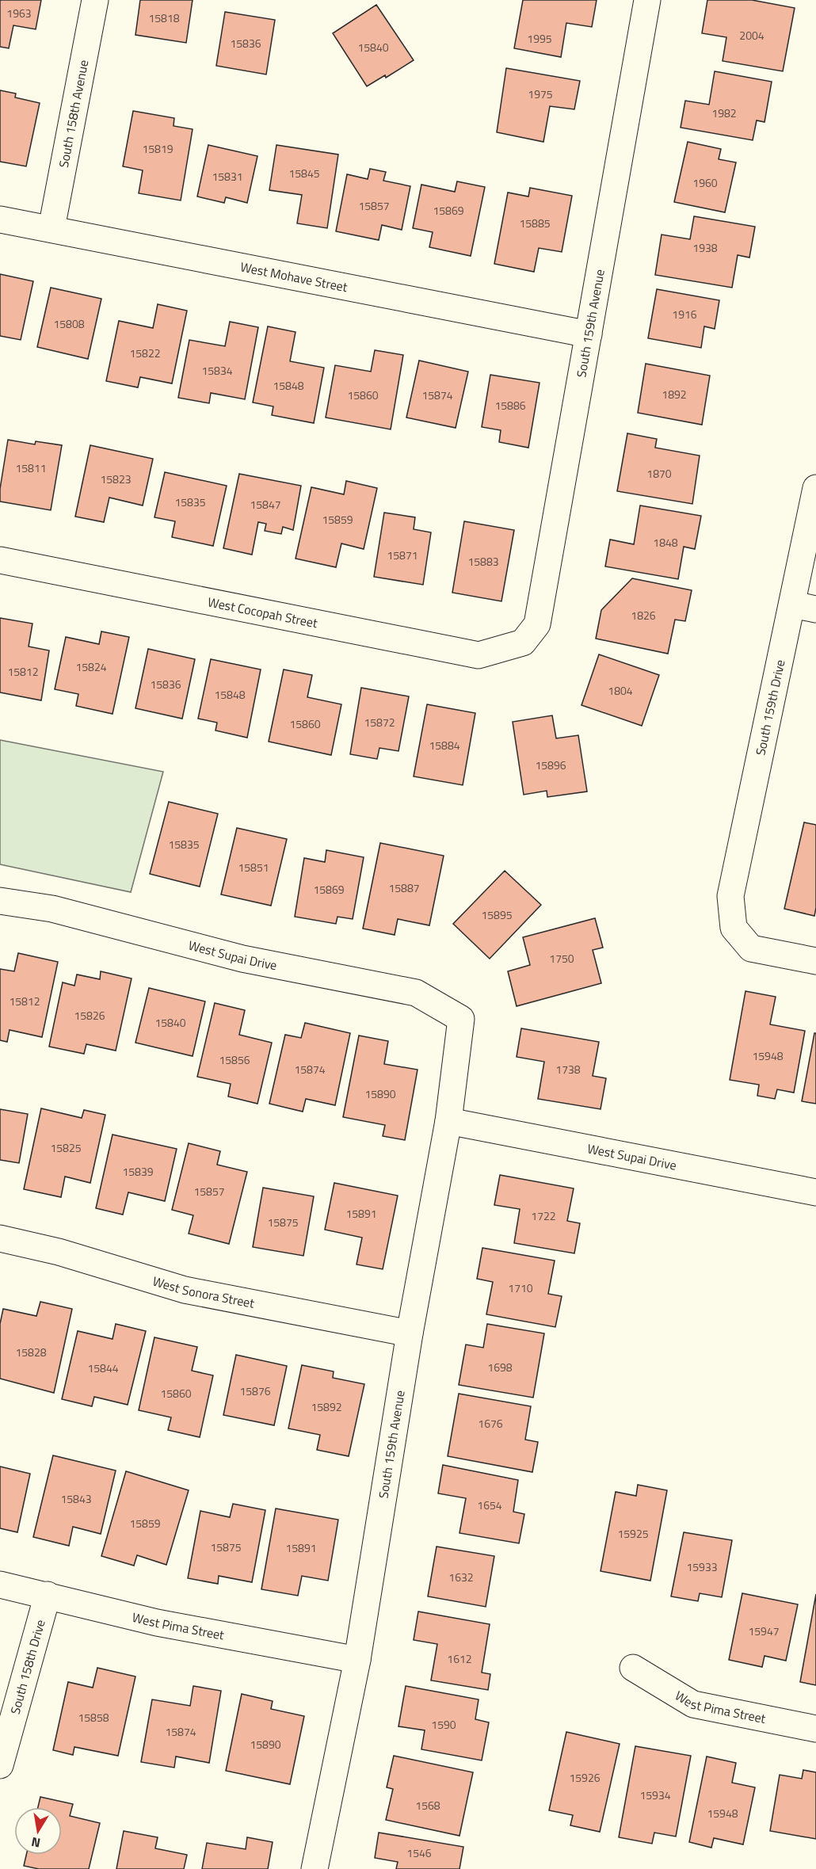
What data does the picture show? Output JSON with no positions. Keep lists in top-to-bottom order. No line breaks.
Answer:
{"streets":{"street":["South 158th Avenue","West Mohave Street","South 159th Avenue","West Cocopah Street","South 159th Drive","West Supai Drive","West Sonora Street","West Pima Street","South 158th Drive"]},"crossings":[["South 158th Avenue","West Mohave Street"],["West Mohave Street","South 159th Avenue"],["South 159th Avenue","West Cocopah Street"],["South 159th Avenue","West Supai Drive"],["South 159th Avenue","West Sonora Street"],["South 159th Avenue","West Pima Street"],["West Pima Street","South 158th Drive"]],"house_numbers":["1963","15818","2004","1995","15836","15840","1975","1982","15819","15845","15831","1960","15857","15869","15885","1938","1916","15808","15822","15834","15848","1892","15860","15874","15886","15811","1870","15823","15835","15847","15859","1848","15871","15883","1826","15824","15812","15836","1804","15848","15872","15860","15884","15896","15835","15851","15887","15869","15895","1750","15812","15826","15840","15948","15856","15874","1738","15890","15825","15839","15857","15891","1722","15875","1710","15828","1698","15844","15876","15860","15892","1676","15843","1654","15859","15925","15875","15891","15933","1632","15947","1612","15858","1590","15874","15890","15926","15934","1568","15948","1546"],"north":"bottom"}
